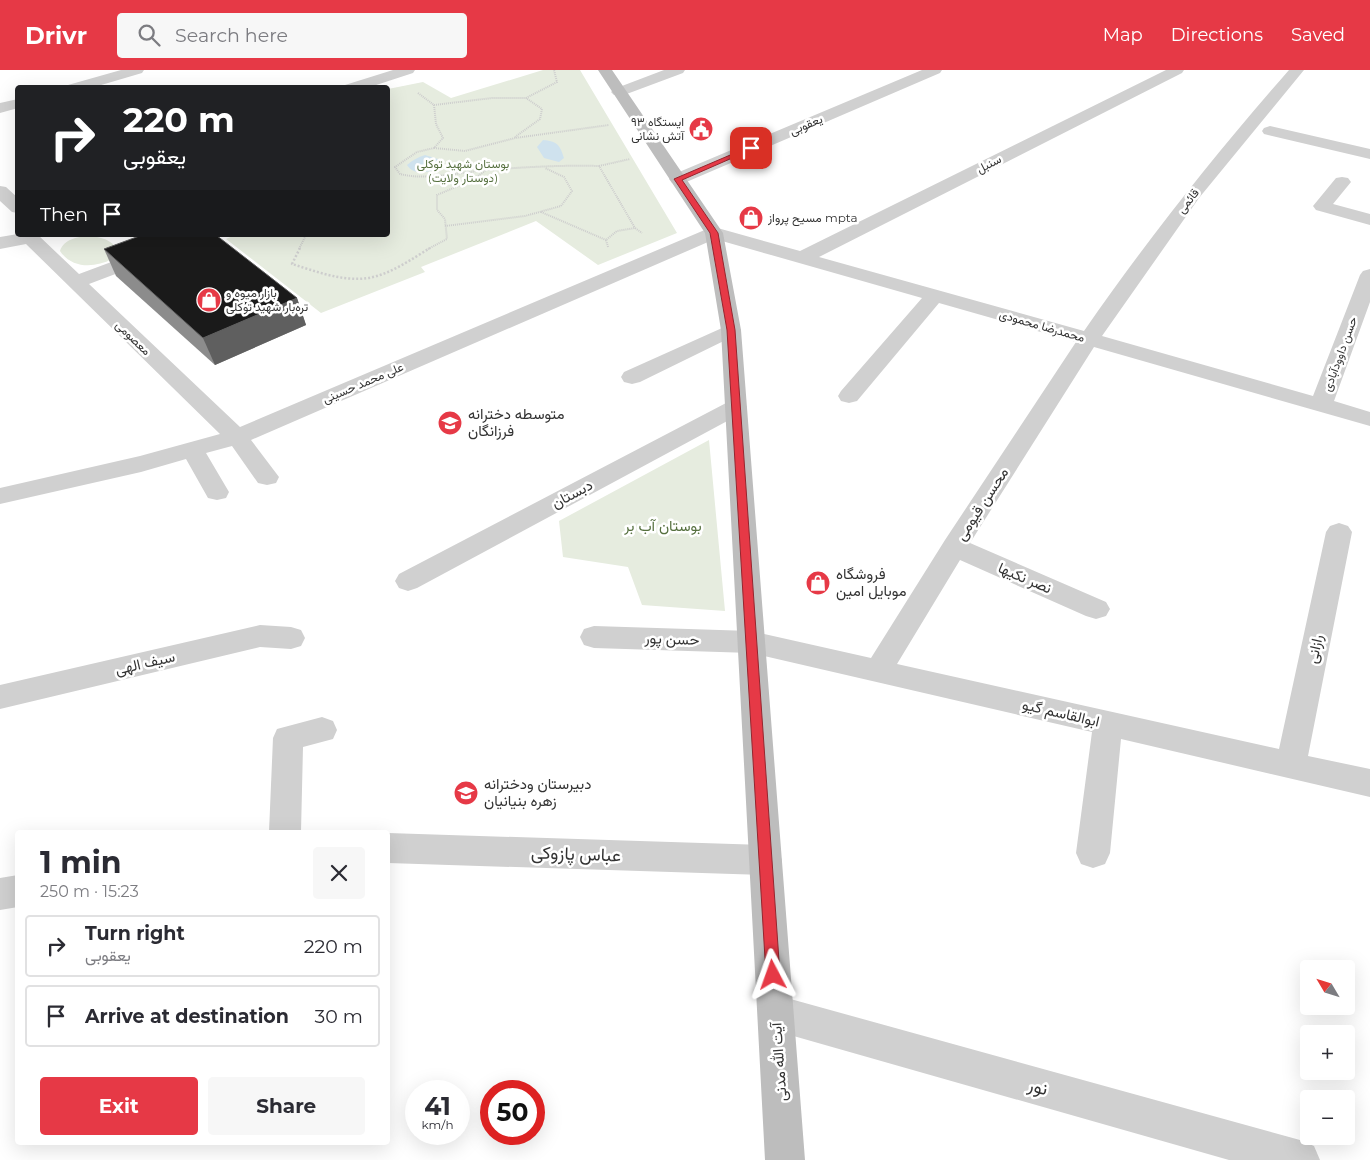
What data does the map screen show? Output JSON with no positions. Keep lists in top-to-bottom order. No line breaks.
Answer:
{"streets":{"main road":["آیت الله مدنی"],"street":["یعقوبی","سنبل","قائمی","محمدرضا محمودی","معصومی","حسن داوودآبادی","علی محمد حسینی","دبستان","محسن قیومی","نصر نکیها","حسن پور","رازانی","سیف الهی","ابوالقاسم گیو","عباس پازوکی","نور"]},"crossings":[["یعقوبی","آیت الله مدنی"],["سنبل","محمدرضا محمودی"],["قائمی","محمدرضا محمودی"],["قائمی","محسن قیومی"],["محمدرضا محمودی","حسن داوودآبادی"],["محمدرضا محمودی","علی محمد حسینی"],["محمدرضا محمودی","محسن قیومی"],["محمدرضا محمودی","آیت الله مدنی"],["معصومی","علی محمد حسینی"],["علی محمد حسینی","آیت الله مدنی"],["دبستان","آیت الله مدنی"],["محسن قیومی","نصر نکیها"],["محسن قیومی","ابوالقاسم گیو"],["حسن پور","ابوالقاسم گیو"],["حسن پور","آیت الله مدنی"],["رازانی","ابوالقاسم گیو"],["ابوالقاسم گیو","آیت الله مدنی"],["عباس پازوکی","آیت الله مدنی"],["آیت الله مدنی","نور"]],"parks":["بوستان شهید توکلی (دوستار ولایت)","بوستان آب بر"],"places":{"public building":["ایستگاه ۹۳ آتش نشانی"],"shop":["مسیح پرواز mpta","بازار میوه و تره‌بار شهید توکلی","فروشگاه موبایل امین"],"school or university":["متوسطه دخترانه فرزانگان","دبیرستان ودخترانه زهره بنیانیان"]},"north":"top left","page":{"header":"Drivr","search":"Search here","nav":["Map","Directions","Saved"],"turn":["220 m","یعقوبی"],"then":"Then","heading":["1 min","250 m · 15:23"],"list":[{"name":"Turn right","note":"یعقوبی","value":"220 m"},{"name":"Arrive at destination","value":"30 m"}],"map_buttons":["+","−"],"buttons":["Exit","Share"],"speed":"41 km/h","limit":"50"}}
